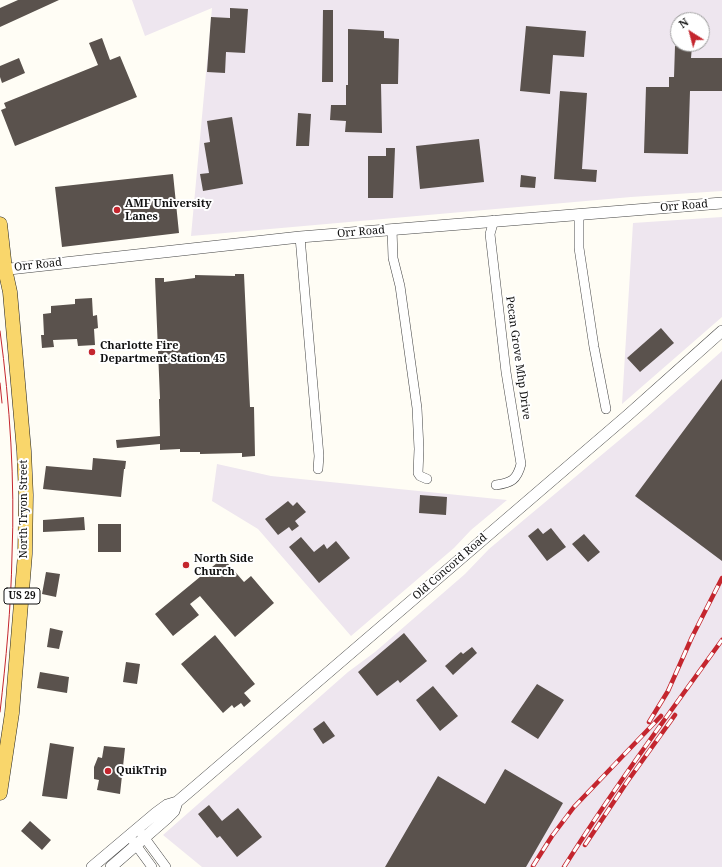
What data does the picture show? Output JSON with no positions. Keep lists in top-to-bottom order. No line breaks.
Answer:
{"streets":{"main road":["North Tryon Street","US 29"],"street":["Orr Road","Pecan Grove Mhp Drive","Old Concord Road"]},"crossings":[["Orr Road","Pecan Grove Mhp Drive"],["Orr Road","North Tryon Street"]],"places":["AMF University Lanes","Charlotte Fire Department Station 45","North Side Church","QuikTrip"],"north":"top left"}
